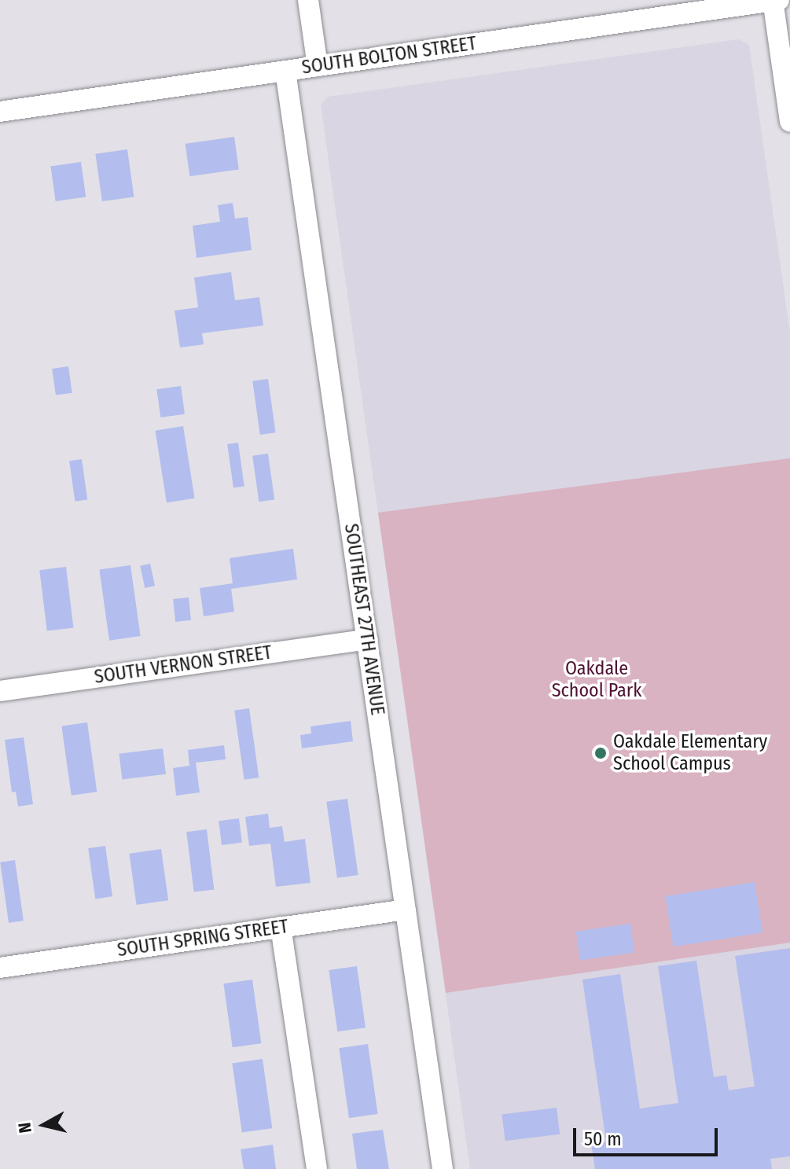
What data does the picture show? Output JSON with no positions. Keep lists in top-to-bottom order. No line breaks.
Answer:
{"streets":{"street":["SOUTH BOLTON STREET","SOUTHEAST 27TH AVENUE","SOUTH VERNON STREET","SOUTH SPRING STREET"]},"crossings":[["SOUTH BOLTON STREET","SOUTHEAST 27TH AVENUE"],["SOUTHEAST 27TH AVENUE","SOUTH VERNON STREET"],["SOUTHEAST 27TH AVENUE","SOUTH SPRING STREET"]],"parks":["Oakdale School Park"],"places":["Oakdale Elementary School Campus"],"scale_bar":"50 m","north":"left"}
